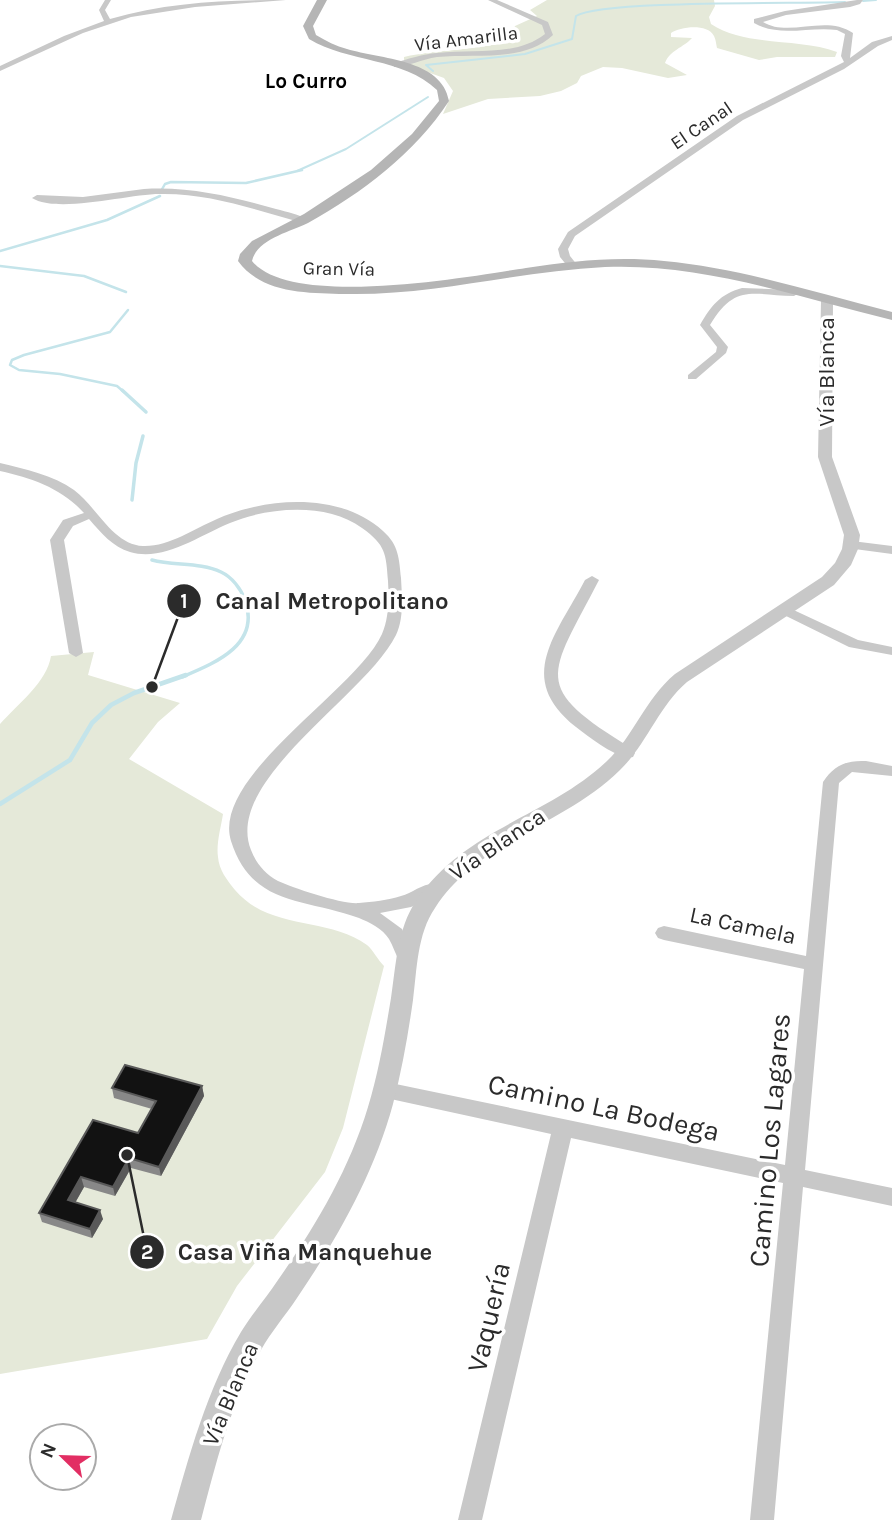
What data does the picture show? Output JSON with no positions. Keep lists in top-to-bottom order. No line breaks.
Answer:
{"streets":{"main road":["Gran Vía"],"street":["Vía Amarilla","El Canal","Vía Blanca","La Camela","Camino La Bodega","Camino Los Lagares","Vaquería"]},"crossings":[["Vía Amarilla","Gran Vía"],["El Canal","Gran Vía"],["Gran Vía","Vía Blanca"],["Vía Blanca","Camino La Bodega"],["La Camela","Camino Los Lagares"],["Camino La Bodega","Camino Los Lagares"],["Camino La Bodega","Vaquería"]],"districts":["Lo Curro"],"places":["Canal Metropolitano","Casa Viña Manquehue"],"north":"top left"}
